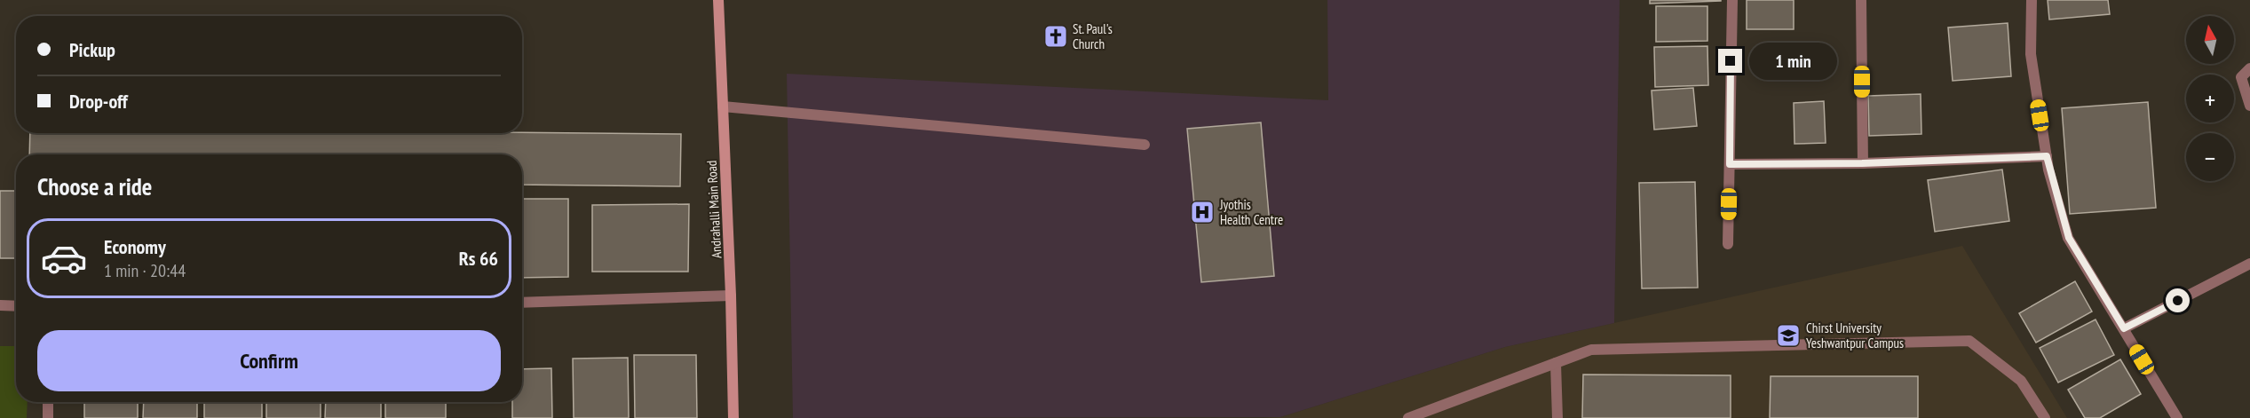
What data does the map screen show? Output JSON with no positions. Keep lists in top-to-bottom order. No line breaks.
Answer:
{"streets":{"main road":["Andrahalli Main Road"]},"places":{"church":["St. Paul's Church"],"hospital":["Jyothis Health Centre"],"school or university":["Chirst University Yeshwantpur Campus"]},"north":"top","page":{"map_buttons":["+","−"],"banner":["Pickup","Drop-off"],"bubble":"1 min","heading":"Choose a ride","list":[{"name":"Economy","note":"1 min · 20:44","value":"Rs 66"}],"buttons":"Confirm"}}
